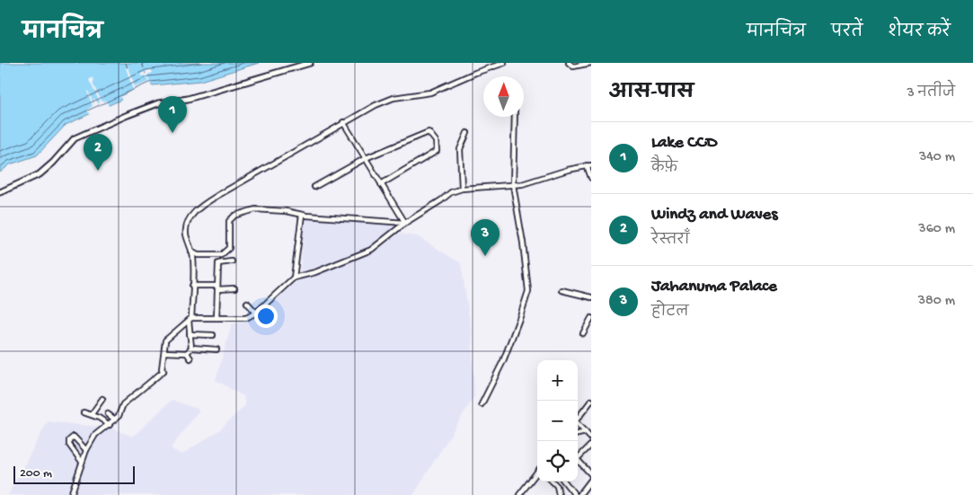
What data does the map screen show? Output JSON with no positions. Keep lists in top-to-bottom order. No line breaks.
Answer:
{"scale_bar":"200 m","north":"top","page":{"header":"मानचित्र","nav":["मानचित्र","परतें","शेयर करें"],"heading":["आस-पास","3 नतीजे"],"pins":["1","2","3"],"list":[{"mark":"1","name":"Lake CCD","note":"कैफ़े","value":"340 m"},{"mark":"2","name":"Windz and Waves","note":"रेस्तराँ","value":"360 m"},{"mark":"3","name":"Jahanuma Palace","note":"होटल","value":"380 m"}],"map_buttons":["+","−"],"scale":"200 m"}}
